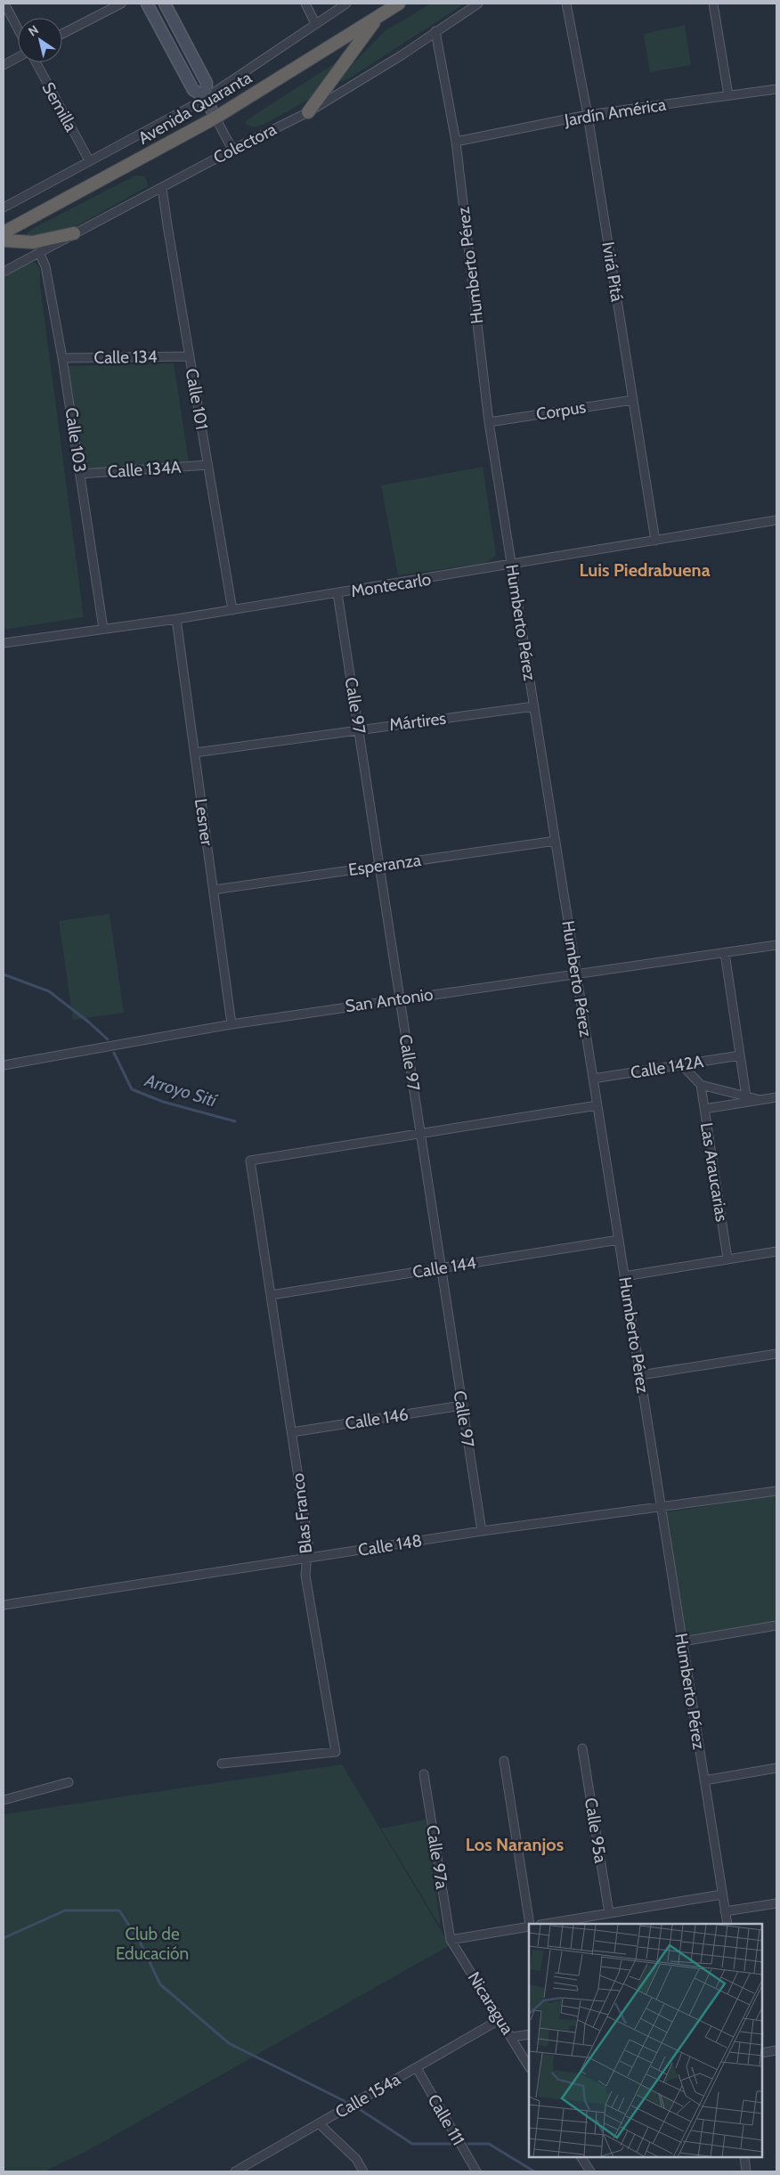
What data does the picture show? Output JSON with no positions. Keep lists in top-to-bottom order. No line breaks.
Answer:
{"streets":{"highway":["Avenida Quaranta"],"street":["Semilla","Jardín América","Colectora","Humberto Pérez","Ivirá Pitá","Calle 134","Calle 101","Corpus","Calle 103","Calle 134A","Montecarlo","Calle 97","Mártires","Lesner","Esperanza","San Antonio","Calle 142A","Las Araucarias","Calle 144","Calle 146","Blas Franco","Calle 148","Calle 95a","Calle 97a","Nicaragua","Calle 154a","Calle 111"]},"crossings":[["Jardín América","Humberto Pérez"],["Jardín América","Ivirá Pitá"],["Colectora","Humberto Pérez"],["Colectora","Calle 101"],["Colectora","Calle 103"],["Humberto Pérez","Corpus"],["Humberto Pérez","Montecarlo"],["Humberto Pérez","Mártires"],["Humberto Pérez","Esperanza"],["Humberto Pérez","San Antonio"],["Humberto Pérez","Calle 142A"],["Humberto Pérez","Calle 144"],["Humberto Pérez","Calle 148"],["Ivirá Pitá","Corpus"],["Ivirá Pitá","Montecarlo"],["Calle 134","Calle 101"],["Calle 134","Calle 103"],["Calle 101","Calle 134A"],["Calle 101","Montecarlo"],["Calle 103","Calle 134A"],["Calle 103","Montecarlo"],["Montecarlo","Calle 97"],["Montecarlo","Lesner"],["Calle 97","Mártires"],["Calle 97","Esperanza"],["Calle 97","San Antonio"],["Calle 97","Calle 144"],["Calle 97","Calle 146"],["Calle 97","Blas Franco"],["Calle 97","Calle 148"],["Mártires","Lesner"],["Lesner","Esperanza"],["Lesner","San Antonio"],["Calle 144","Blas Franco"],["Calle 146","Blas Franco"],["Blas Franco","Calle 148"],["Calle 97a","Nicaragua"],["Nicaragua","Calle 154a"],["Calle 154a","Calle 111"]],"districts":["Luis Piedrabuena","Los Naranjos"],"water":["Arroyo Sití"],"parks":["Club de Educación"],"north":"top left"}
